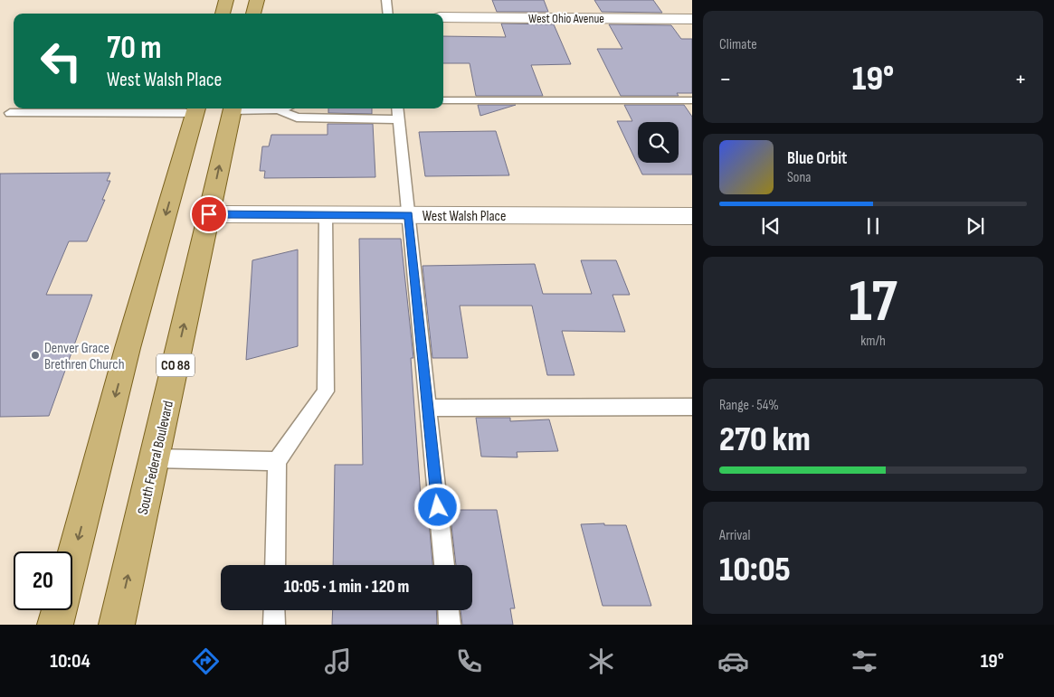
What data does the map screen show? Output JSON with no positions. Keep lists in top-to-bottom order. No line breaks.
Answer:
{"streets":{"main road":["CO 88","South Federal Boulevard"],"street":["West Ohio Avenue","West Walsh Place"]},"crossings":[["West Walsh Place","South Federal Boulevard"]],"places":["Denver Grace Brethren Church"],"page":{"tile":["Climate",["17","km/h"],["Range · 54%","270 km"],["Arrival","10:05"]],"turn":["70 m","West Walsh Place"],"heat":["−","19°","+"],"song":["Blue Orbit","Sona"],"limit":"20","trip":"10:05 · 1 min · 120 m","tabs":["10:04","19°"]}}
